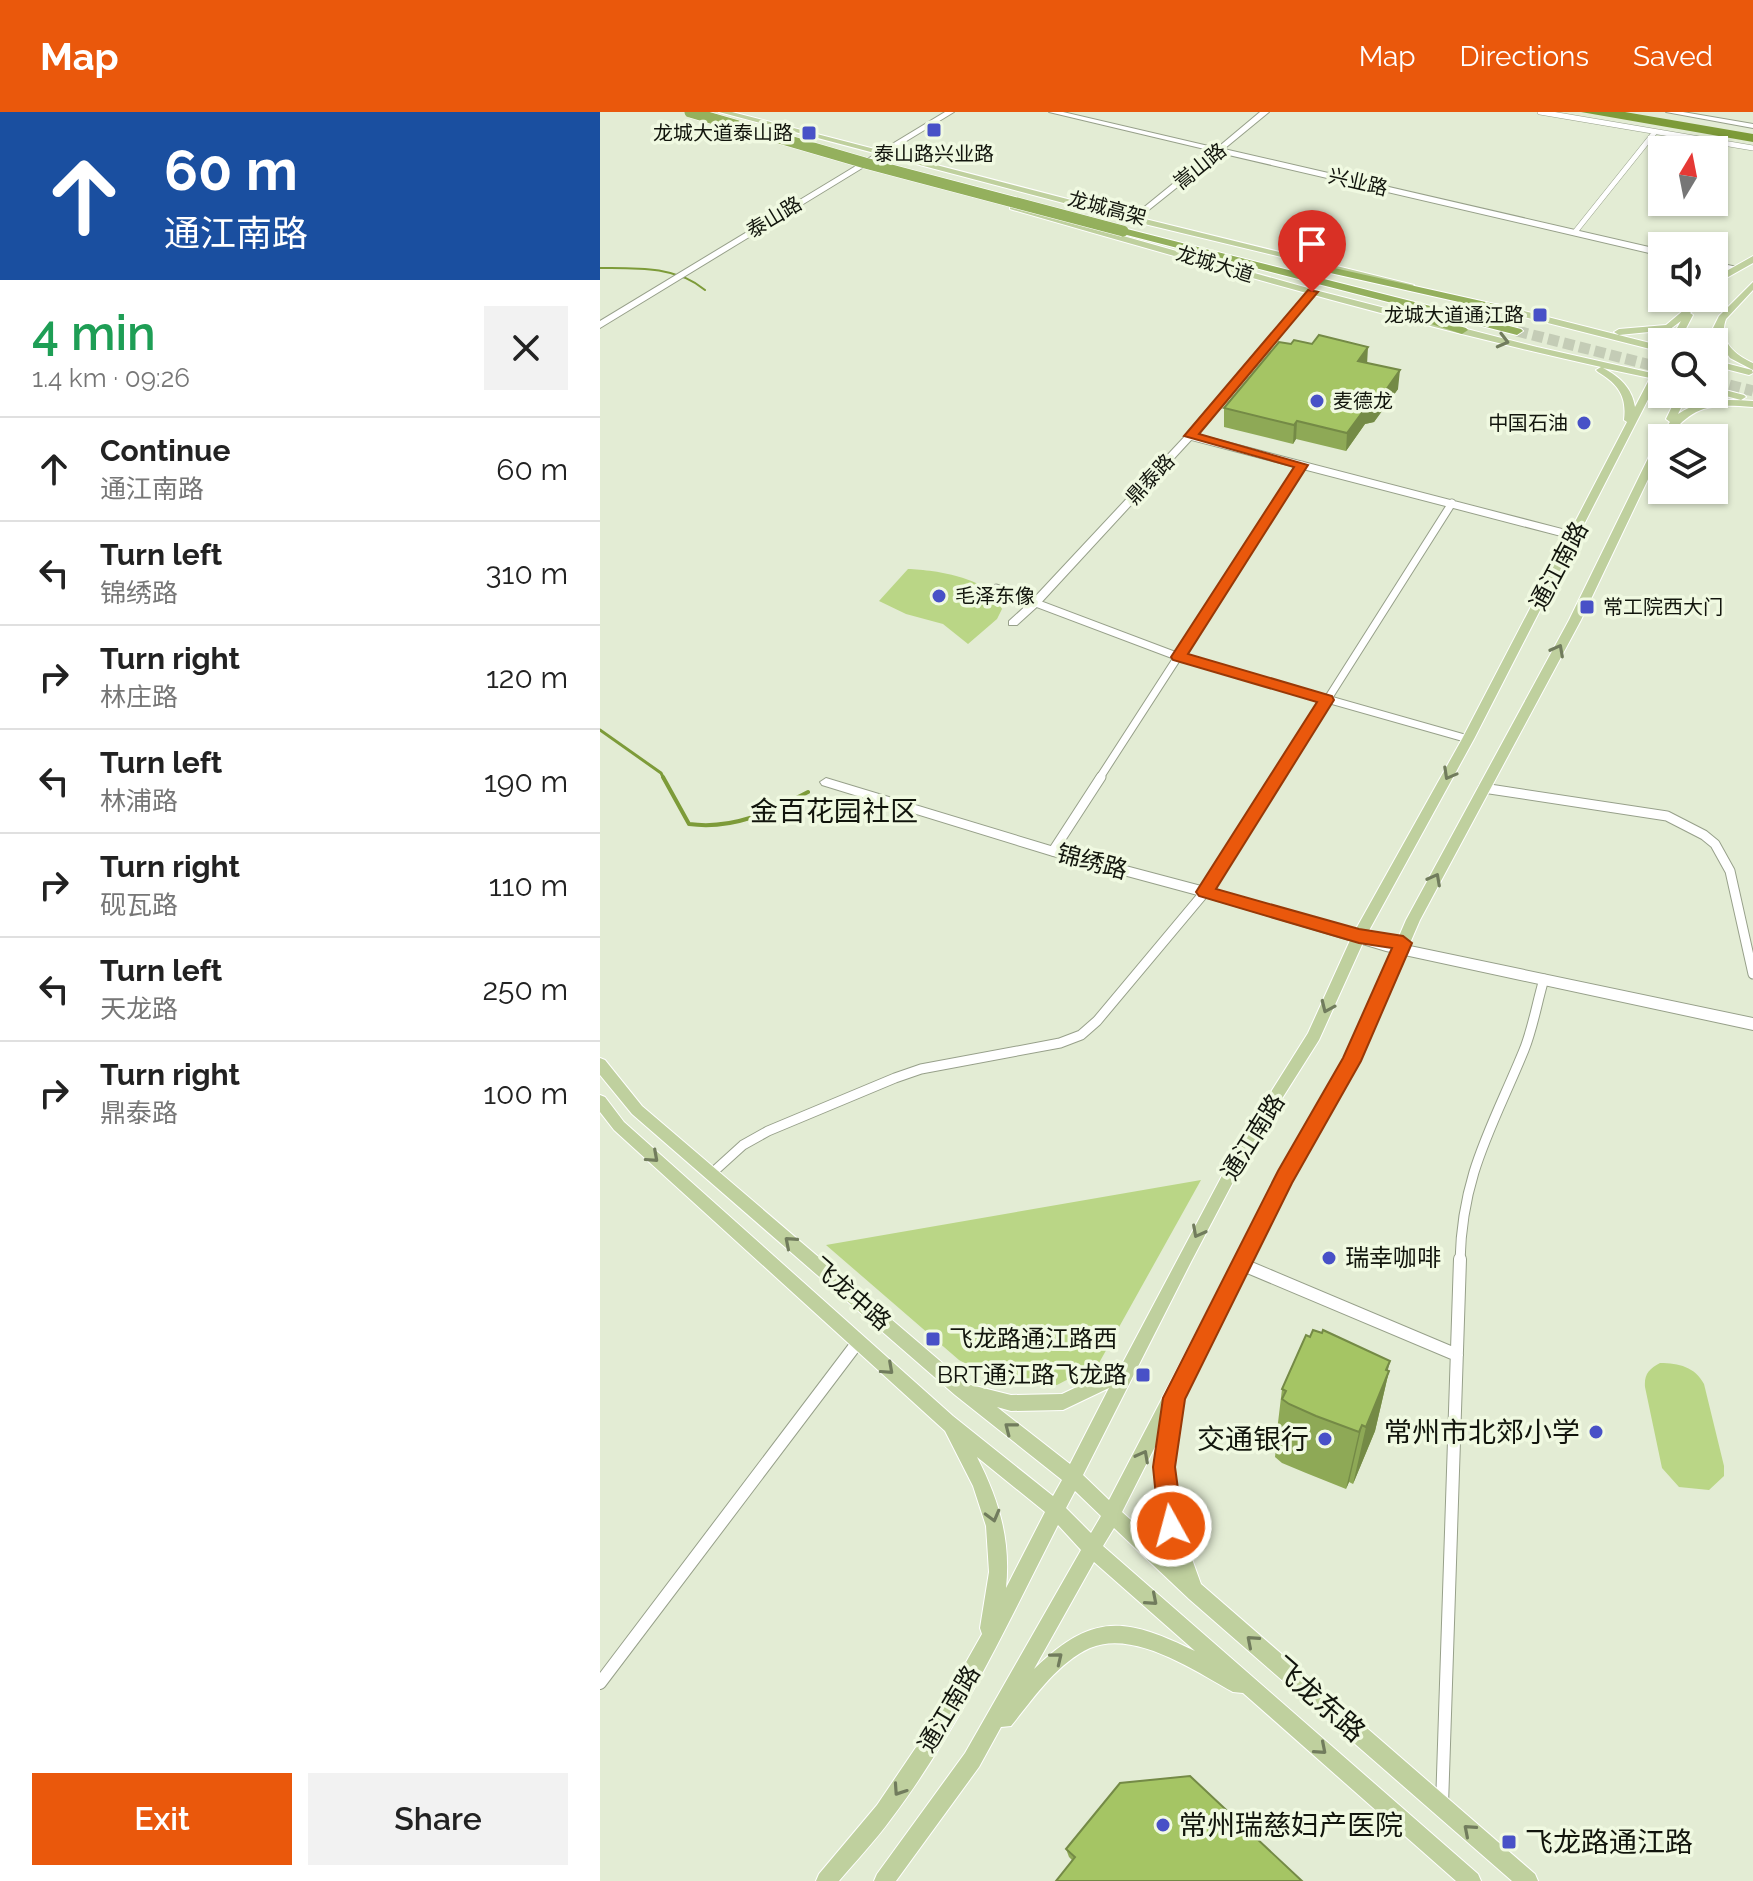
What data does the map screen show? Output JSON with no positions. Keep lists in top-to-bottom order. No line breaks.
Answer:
{"streets":{"highway":["龙城高架"],"main road":["龙城大道","通江南路","飞龙中路","飞龙东路"],"street":["嵩山路","兴业路","泰山路","鼎泰路","锦绣路"]},"crossings":[["嵩山路","兴业路"],["嵩山路","龙城高架"],["泰山路","龙城大道"],["龙城大道","鼎泰路"],["通江南路","锦绣路"],["通江南路","飞龙中路"],["通江南路","飞龙东路"],["飞龙中路","飞龙东路"]],"districts":["金百花园社区"],"places":{"transit":["泰山路兴业路","龙城大道泰山路","龙城大道通江路","常工院西大门","飞龙路通江路西","BRT通江路飞龙路","飞龙路通江路"],"other":["麦德龙","中国石油","毛泽东像","瑞幸咖啡","常州市北郊小学","交通银行","常州瑞慈妇产医院"]},"north":"top","page":{"header":"Map","nav":["Map","Directions","Saved"],"turn":["60 m","通江南路"],"heading":["4 min","1.4 km · 09:26"],"list":[{"name":"Continue","note":"通江南路","value":"60 m"},{"name":"Turn left","note":"锦绣路","value":"310 m"},{"name":"Turn right","note":"林庄路","value":"120 m"},{"name":"Turn left","note":"林浦路","value":"190 m"},{"name":"Turn right","note":"砚瓦路","value":"110 m"},{"name":"Turn left","note":"天龙路","value":"250 m"},{"name":"Turn right","note":"鼎泰路","value":"100 m"}],"buttons":["Exit","Share"]}}
